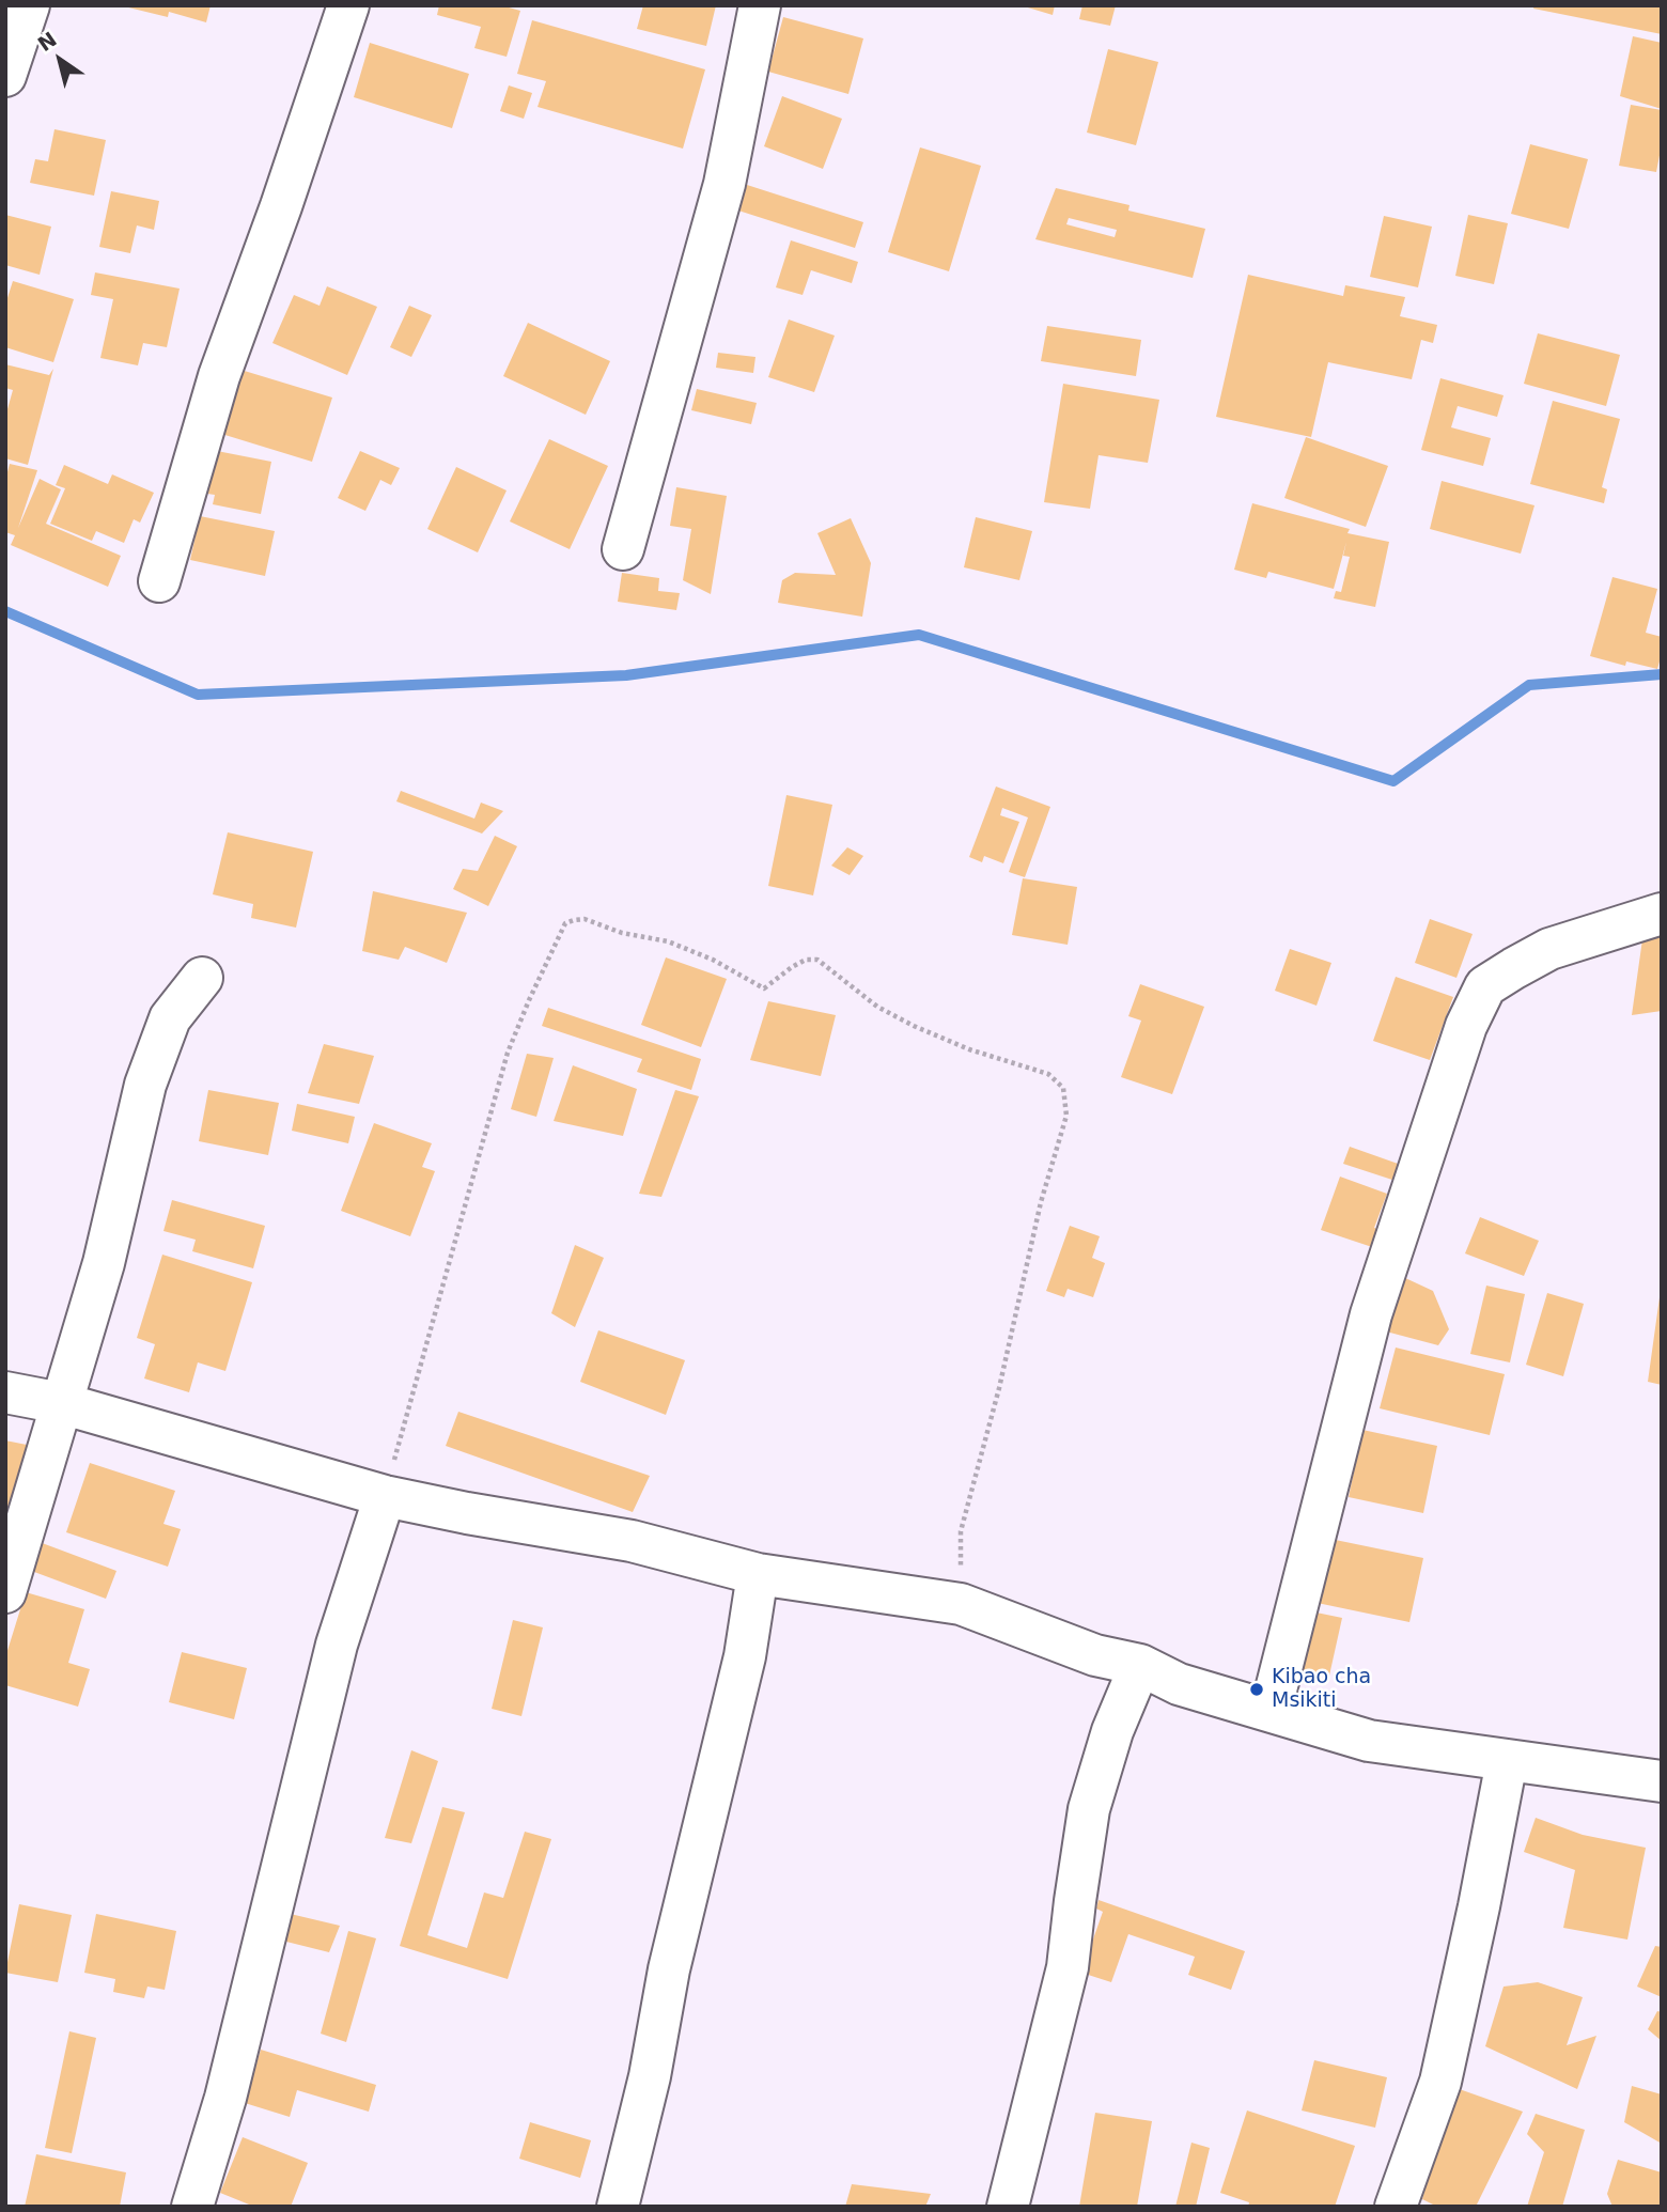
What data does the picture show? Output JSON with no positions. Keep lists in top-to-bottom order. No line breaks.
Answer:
{"places":["Kibao cha Msikiti"],"north":"top left"}
